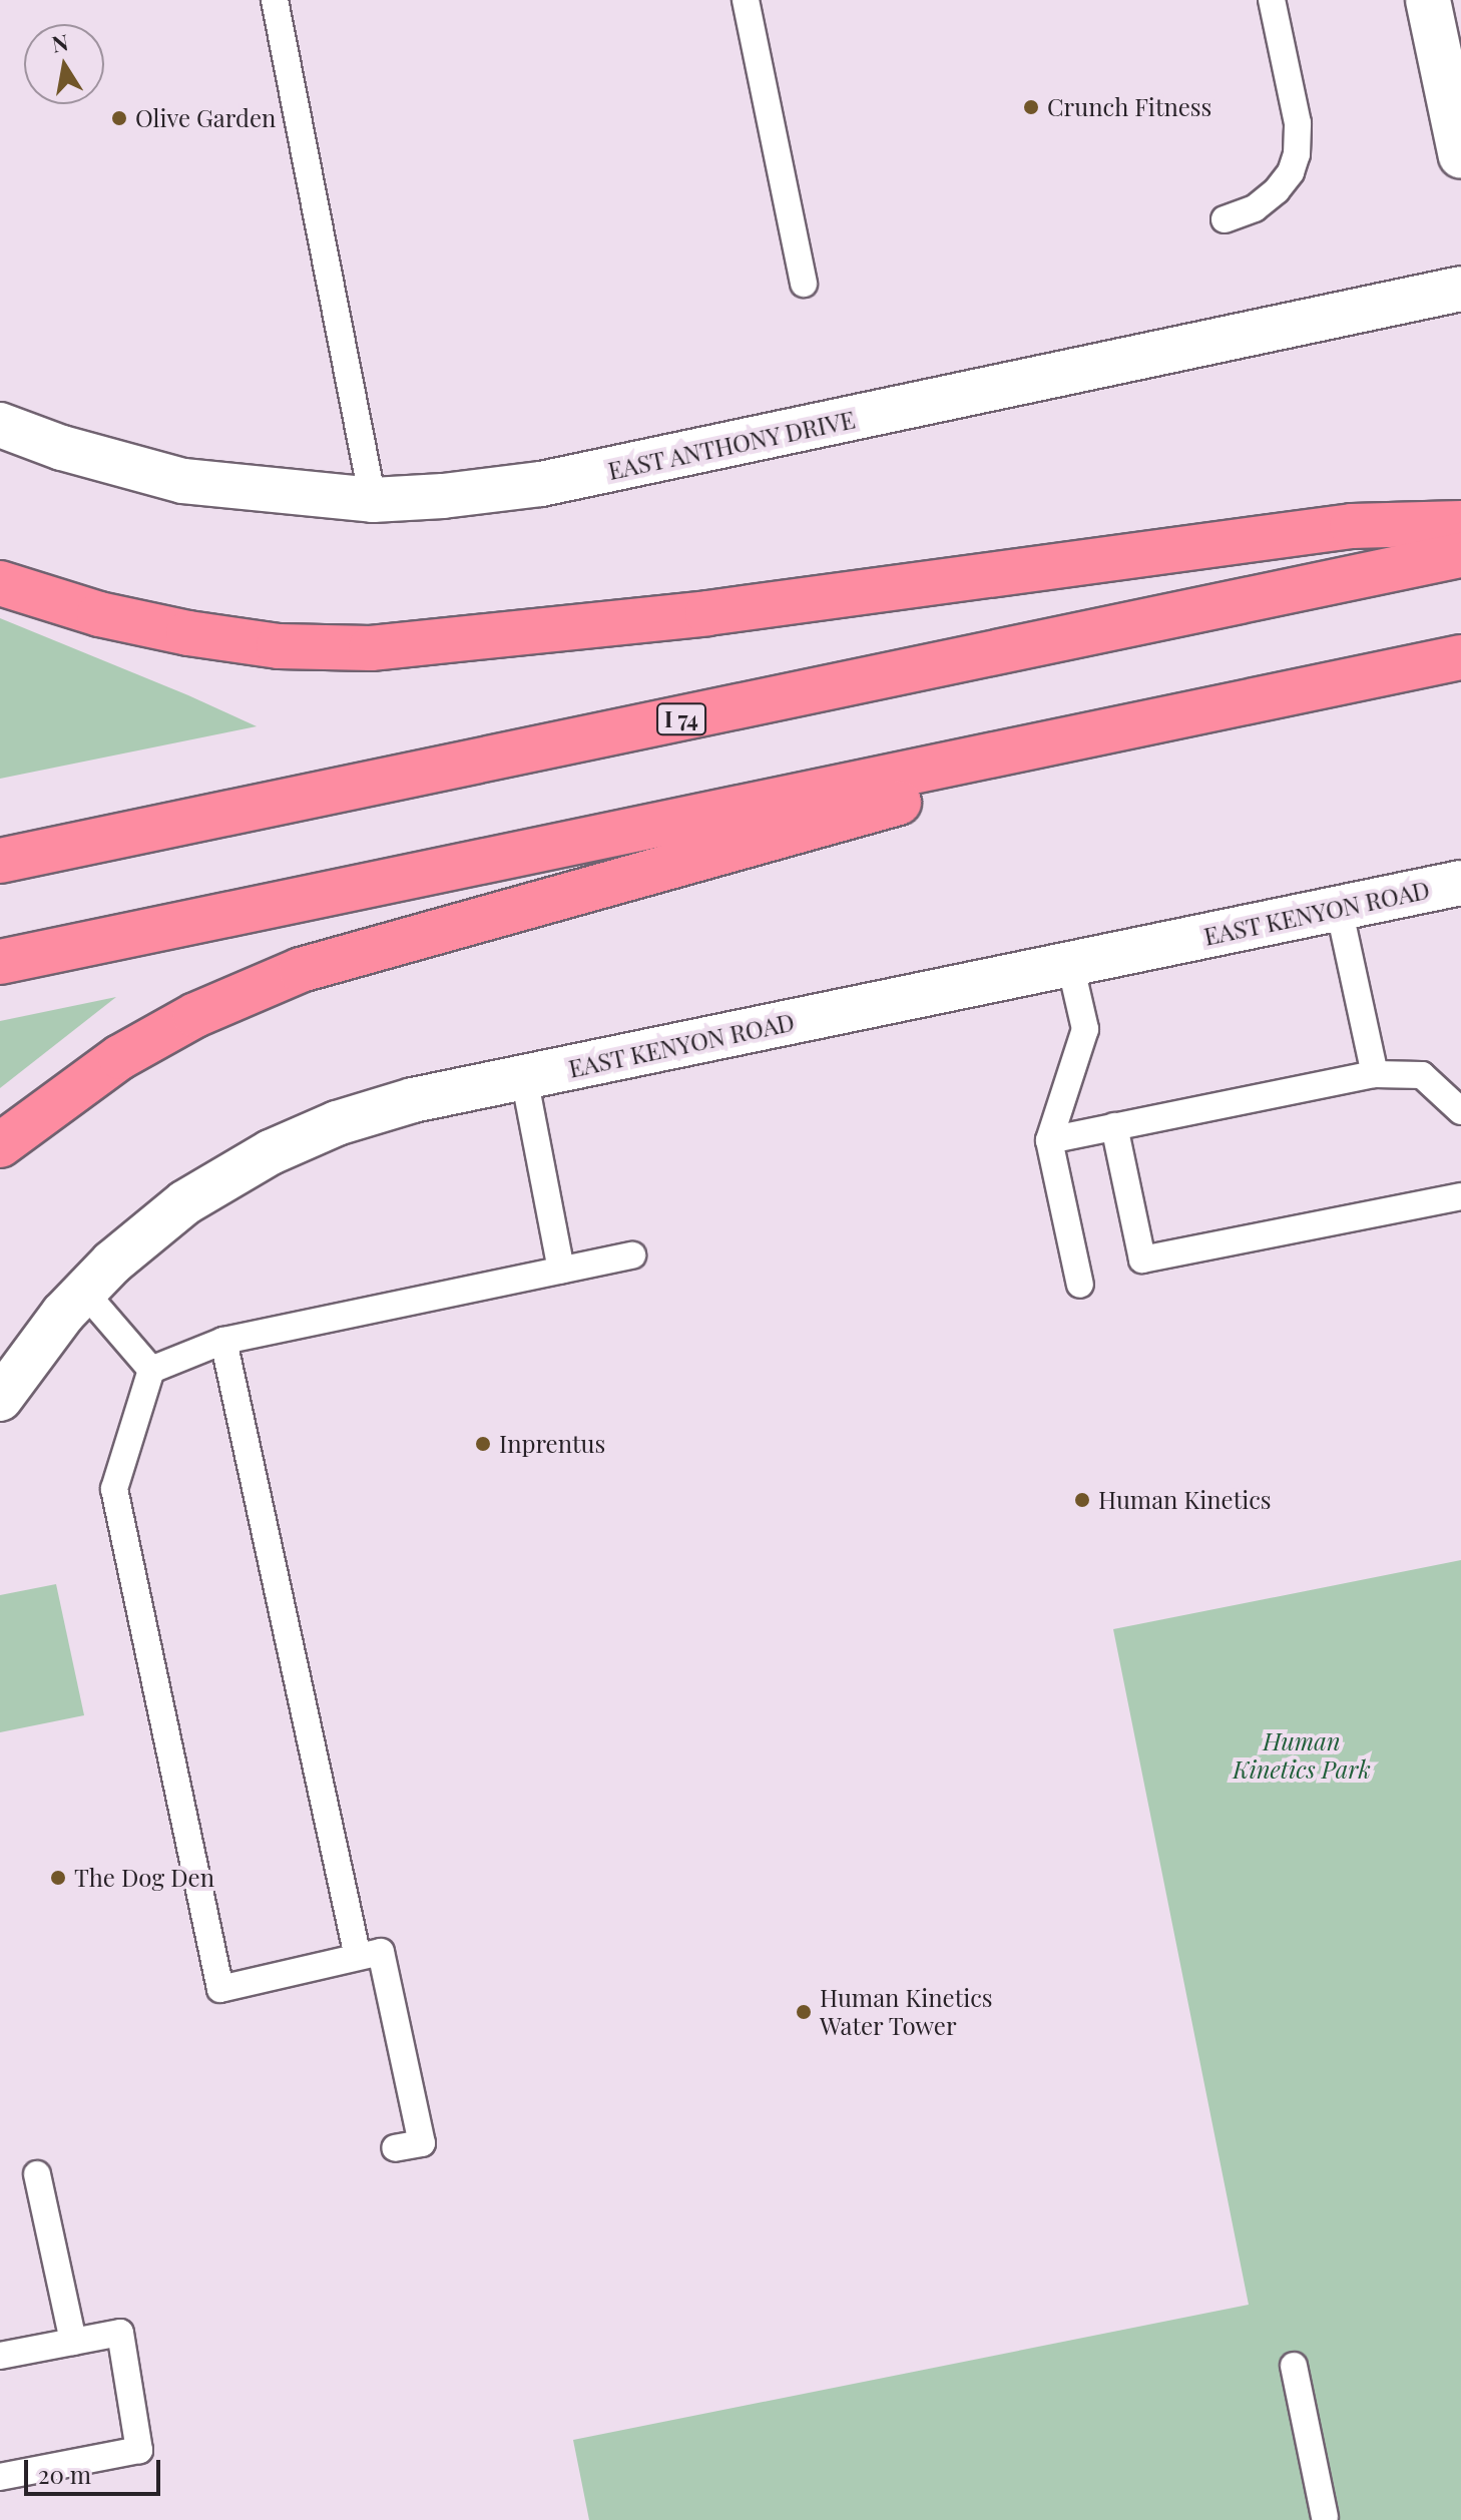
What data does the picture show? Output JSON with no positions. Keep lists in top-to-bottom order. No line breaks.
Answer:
{"streets":{"highway":["I 74"],"street":["EAST ANTHONY DRIVE","EAST KENYON ROAD"]},"parks":["Human Kinetics Park"],"places":["Crunch Fitness","Olive Garden","Inprentus","Human Kinetics","The Dog Den","Human Kinetics Water Tower"],"scale_bar":"20 m","north":"top"}
